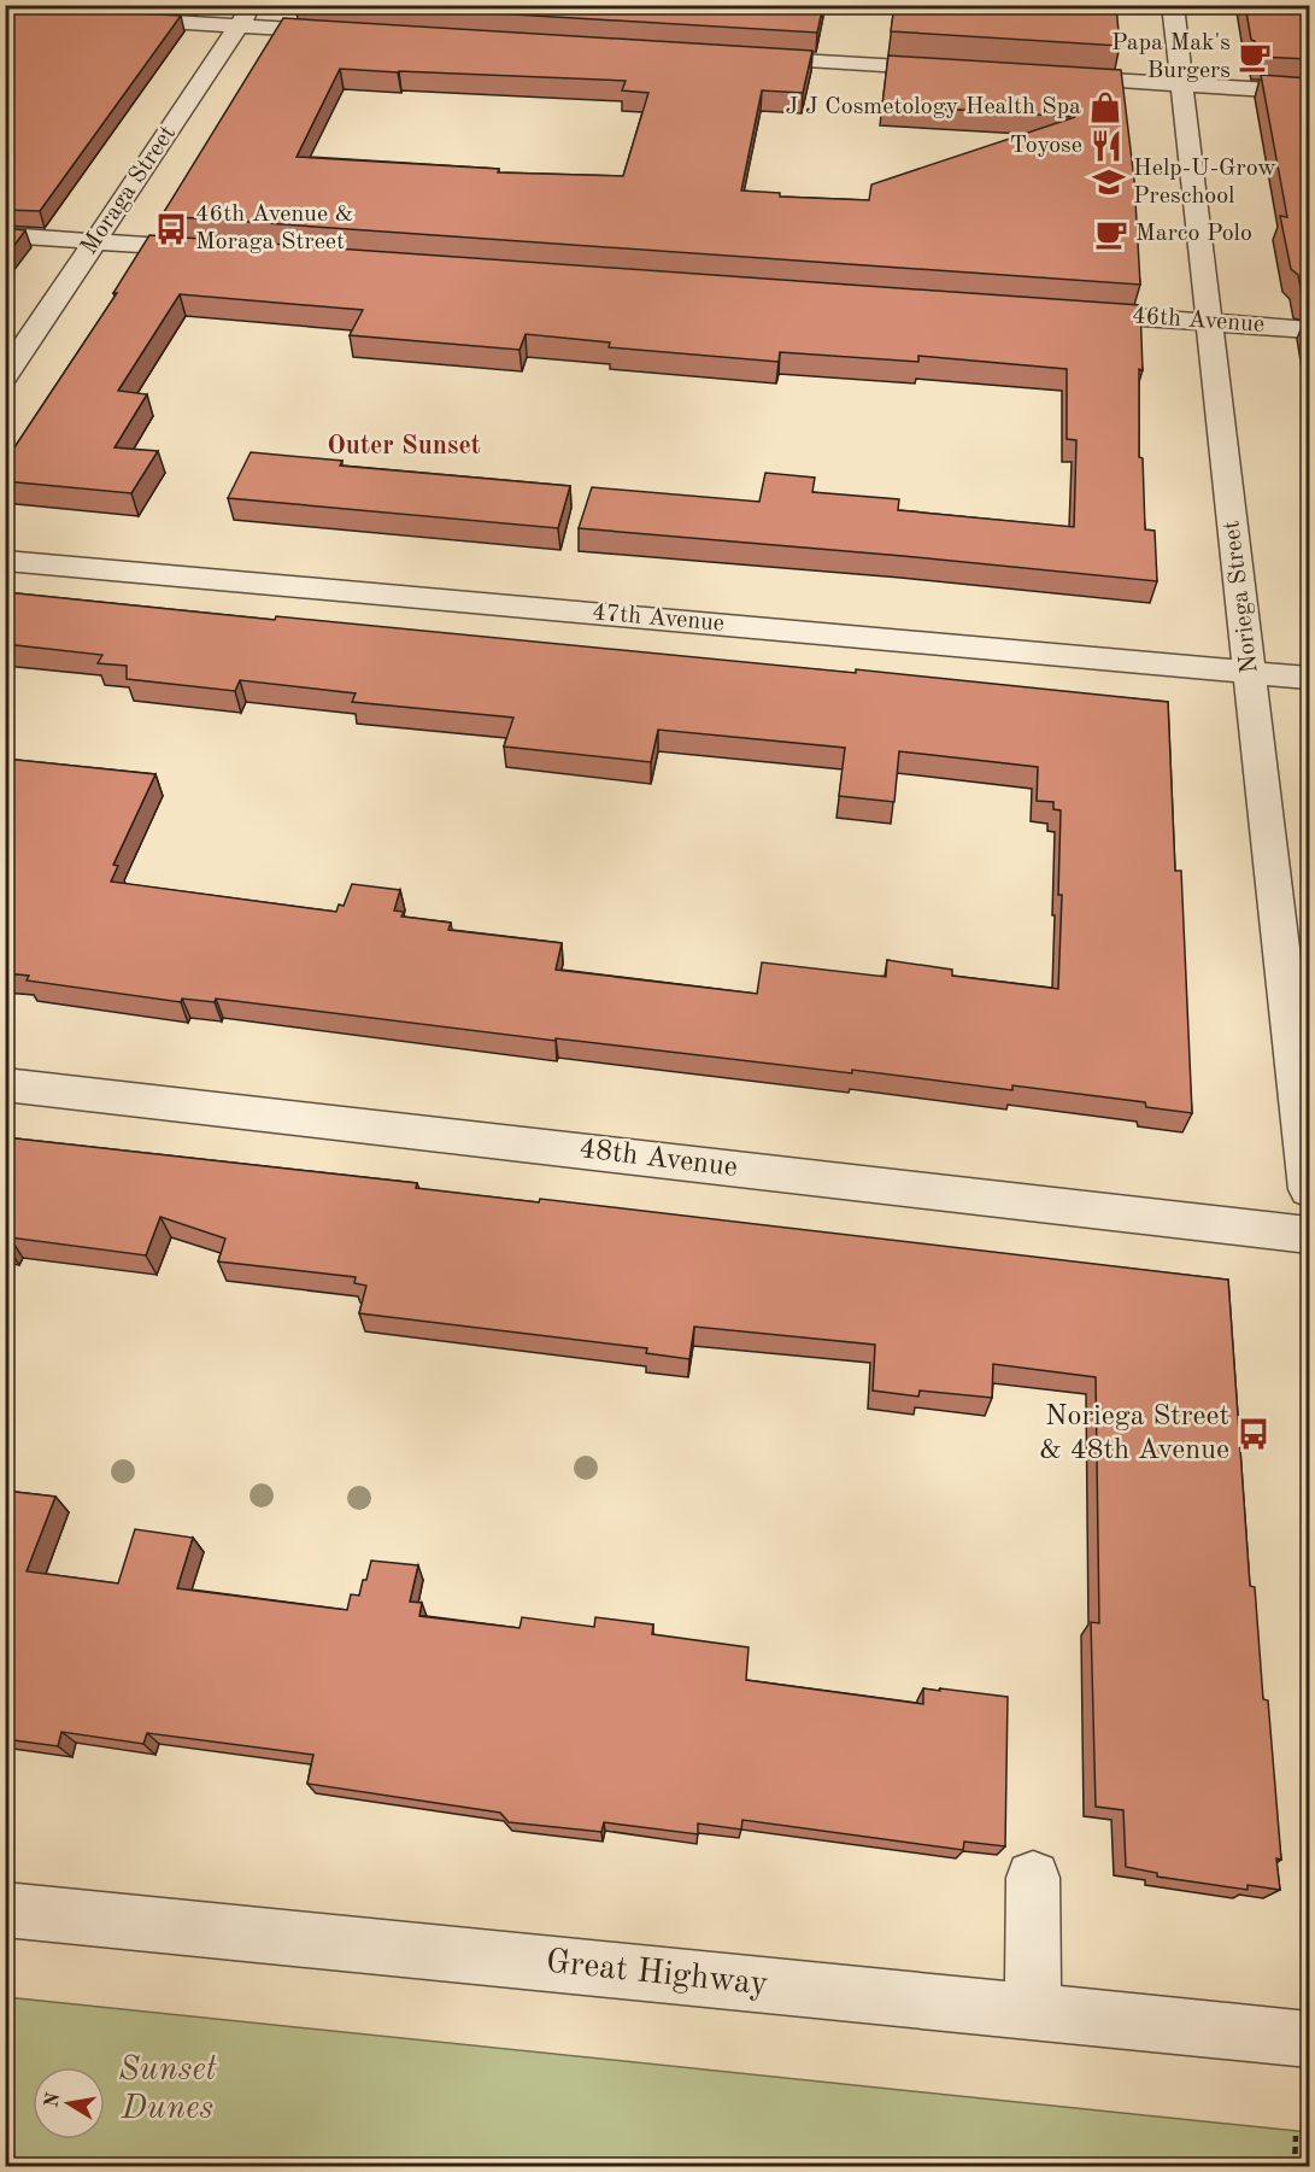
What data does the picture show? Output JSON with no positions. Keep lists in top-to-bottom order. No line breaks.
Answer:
{"streets":{"street":["Moraga Street","46th Avenue","Noriega Street","47th Avenue","48th Avenue","Great Highway"]},"crossings":[["46th Avenue","Noriega Street"],["Noriega Street","47th Avenue"]],"districts":["Outer Sunset"],"parks":["Sunset Dunes"],"places":{"cafe":["Papa Mak's Burgers","Marco Polo"],"shop":["J J Cosmetology Health Spa"],"restaurant":["Toyose"],"school or university":["Help-U-Grow Preschool"],"bus stop":["46th Avenue & Moraga Street","Noriega Street & 48th Avenue"]},"north":"left"}
